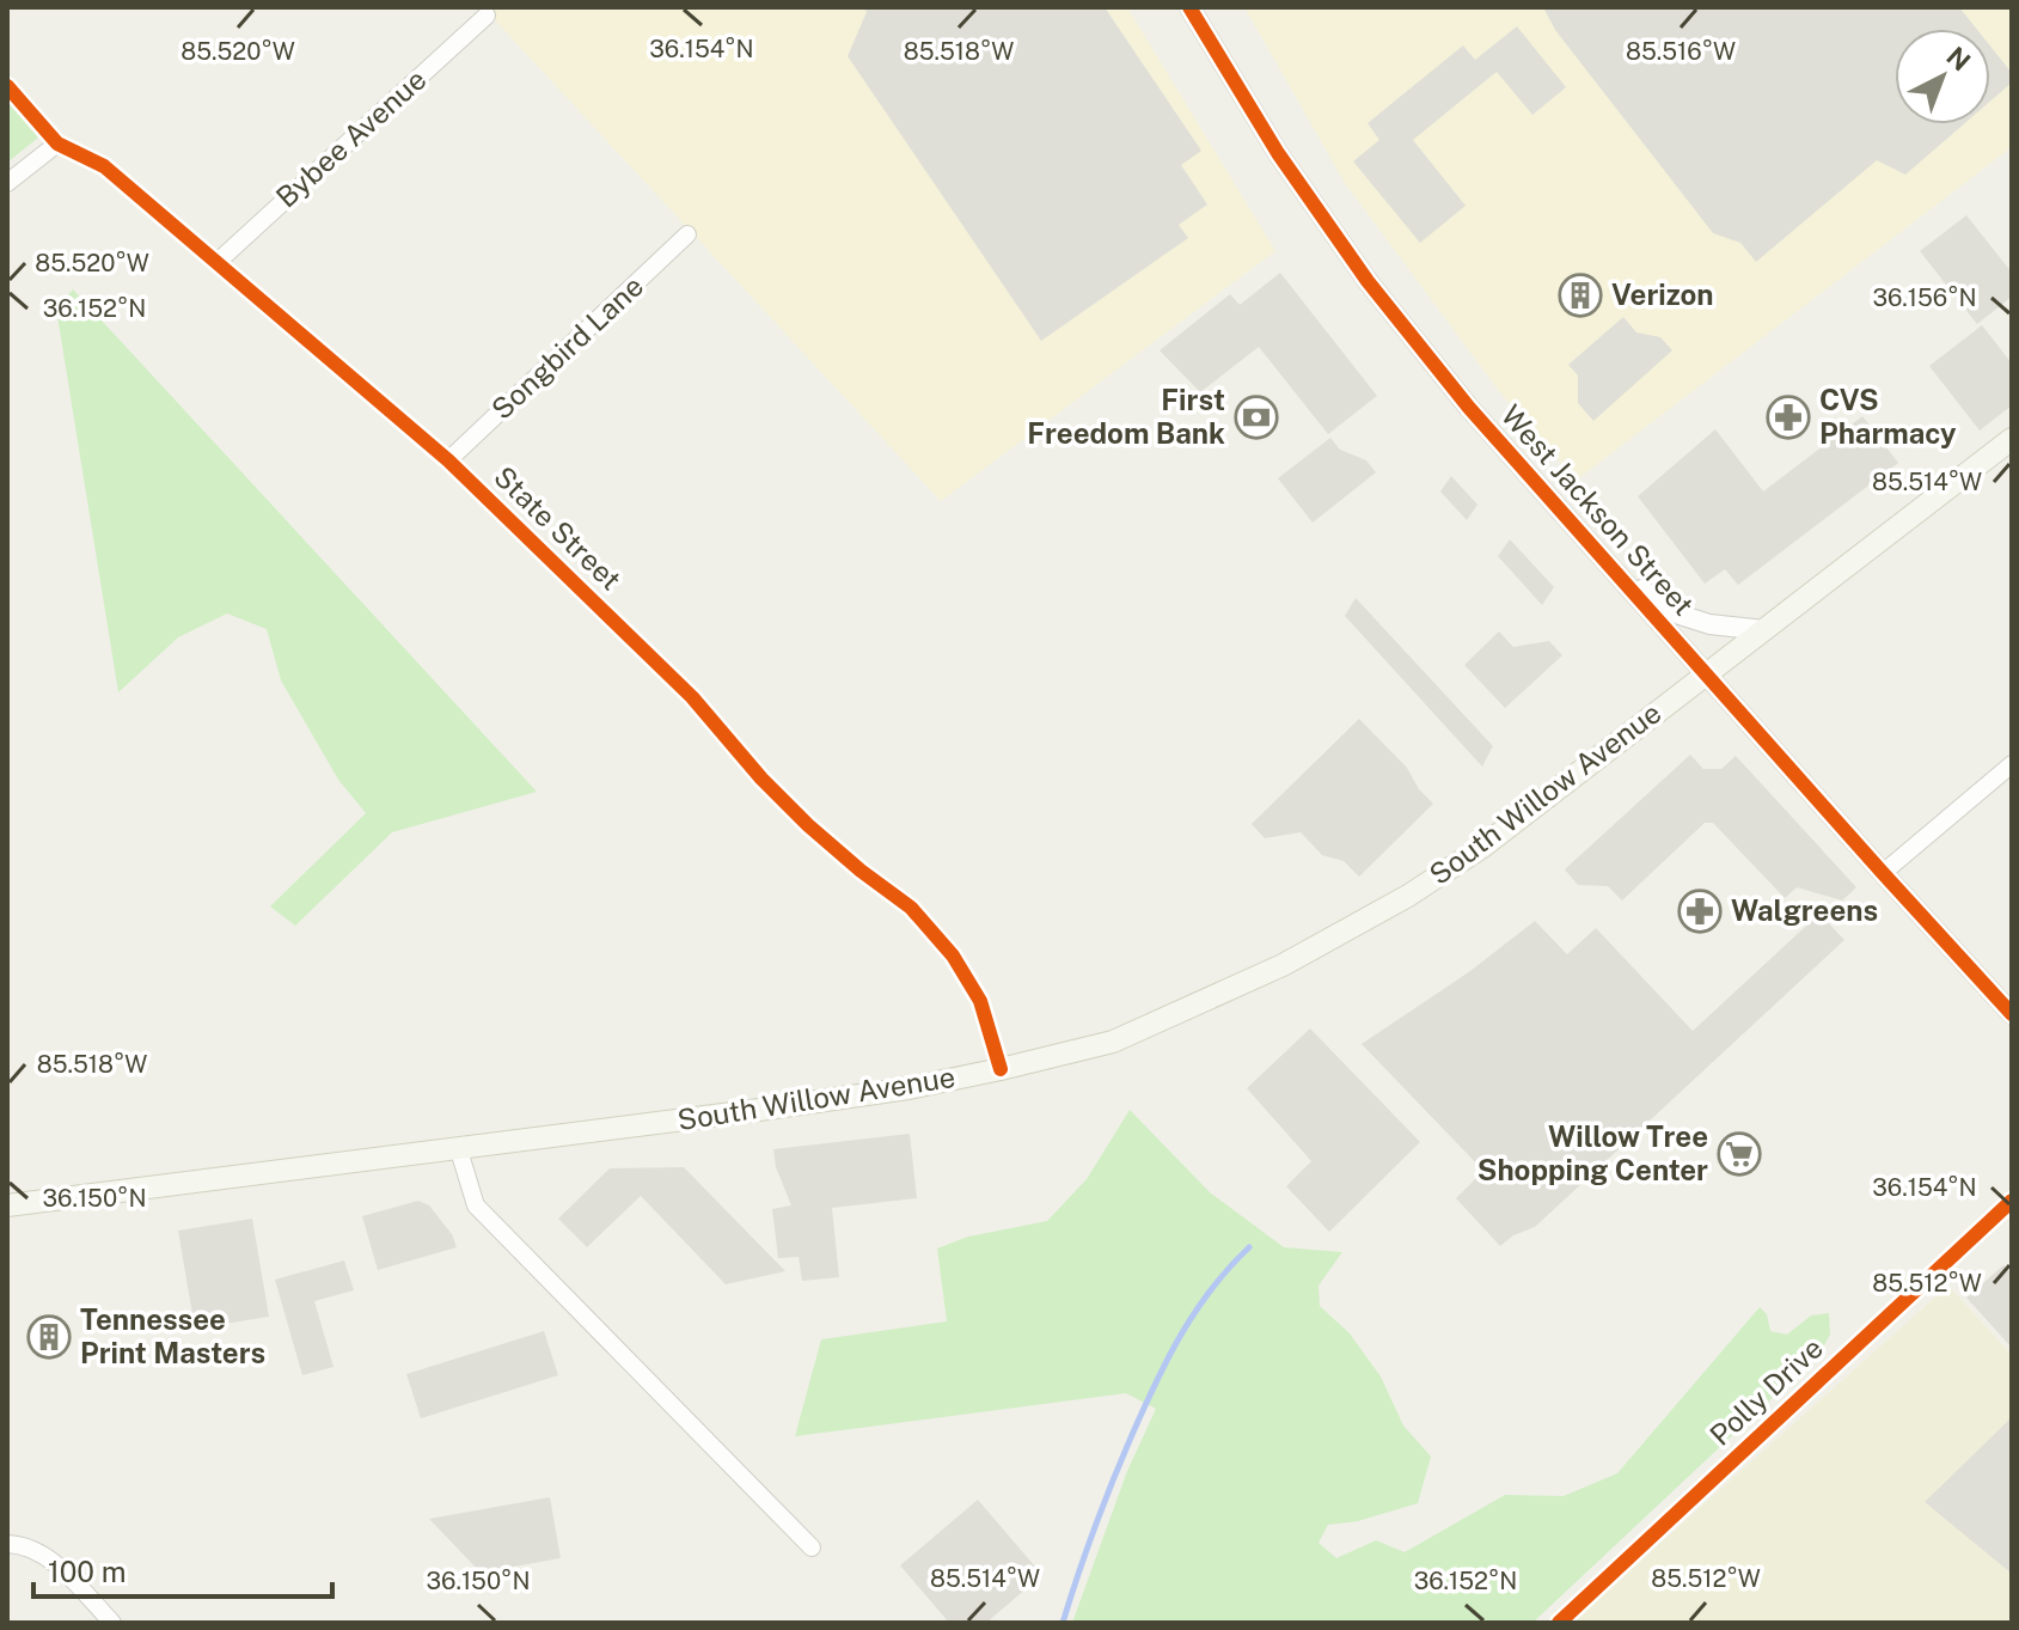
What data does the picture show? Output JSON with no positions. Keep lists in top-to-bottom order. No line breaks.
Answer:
{"streets":{"main road":["South Willow Avenue"],"street":["Bybee Avenue","Songbird Lane","West Jackson Street","State Street","Polly Drive"]},"crossings":[["Bybee Avenue","State Street"],["Songbird Lane","State Street"],["West Jackson Street","South Willow Avenue"],["State Street","South Willow Avenue"]],"places":{"building":["Verizon","Tennessee Print Masters"],"bank":["First Freedom Bank"],"pharmacy":["CVS Pharmacy","Walgreens"],"supermarket":["Willow Tree Shopping Center"]},"scale_bar":"100 m","north":"top right","coordinates":["36.154°N","85.520°W","85.518°W","85.516°W","36.156°N","36.152°N","85.514°W","36.150°N","85.512°W"]}
